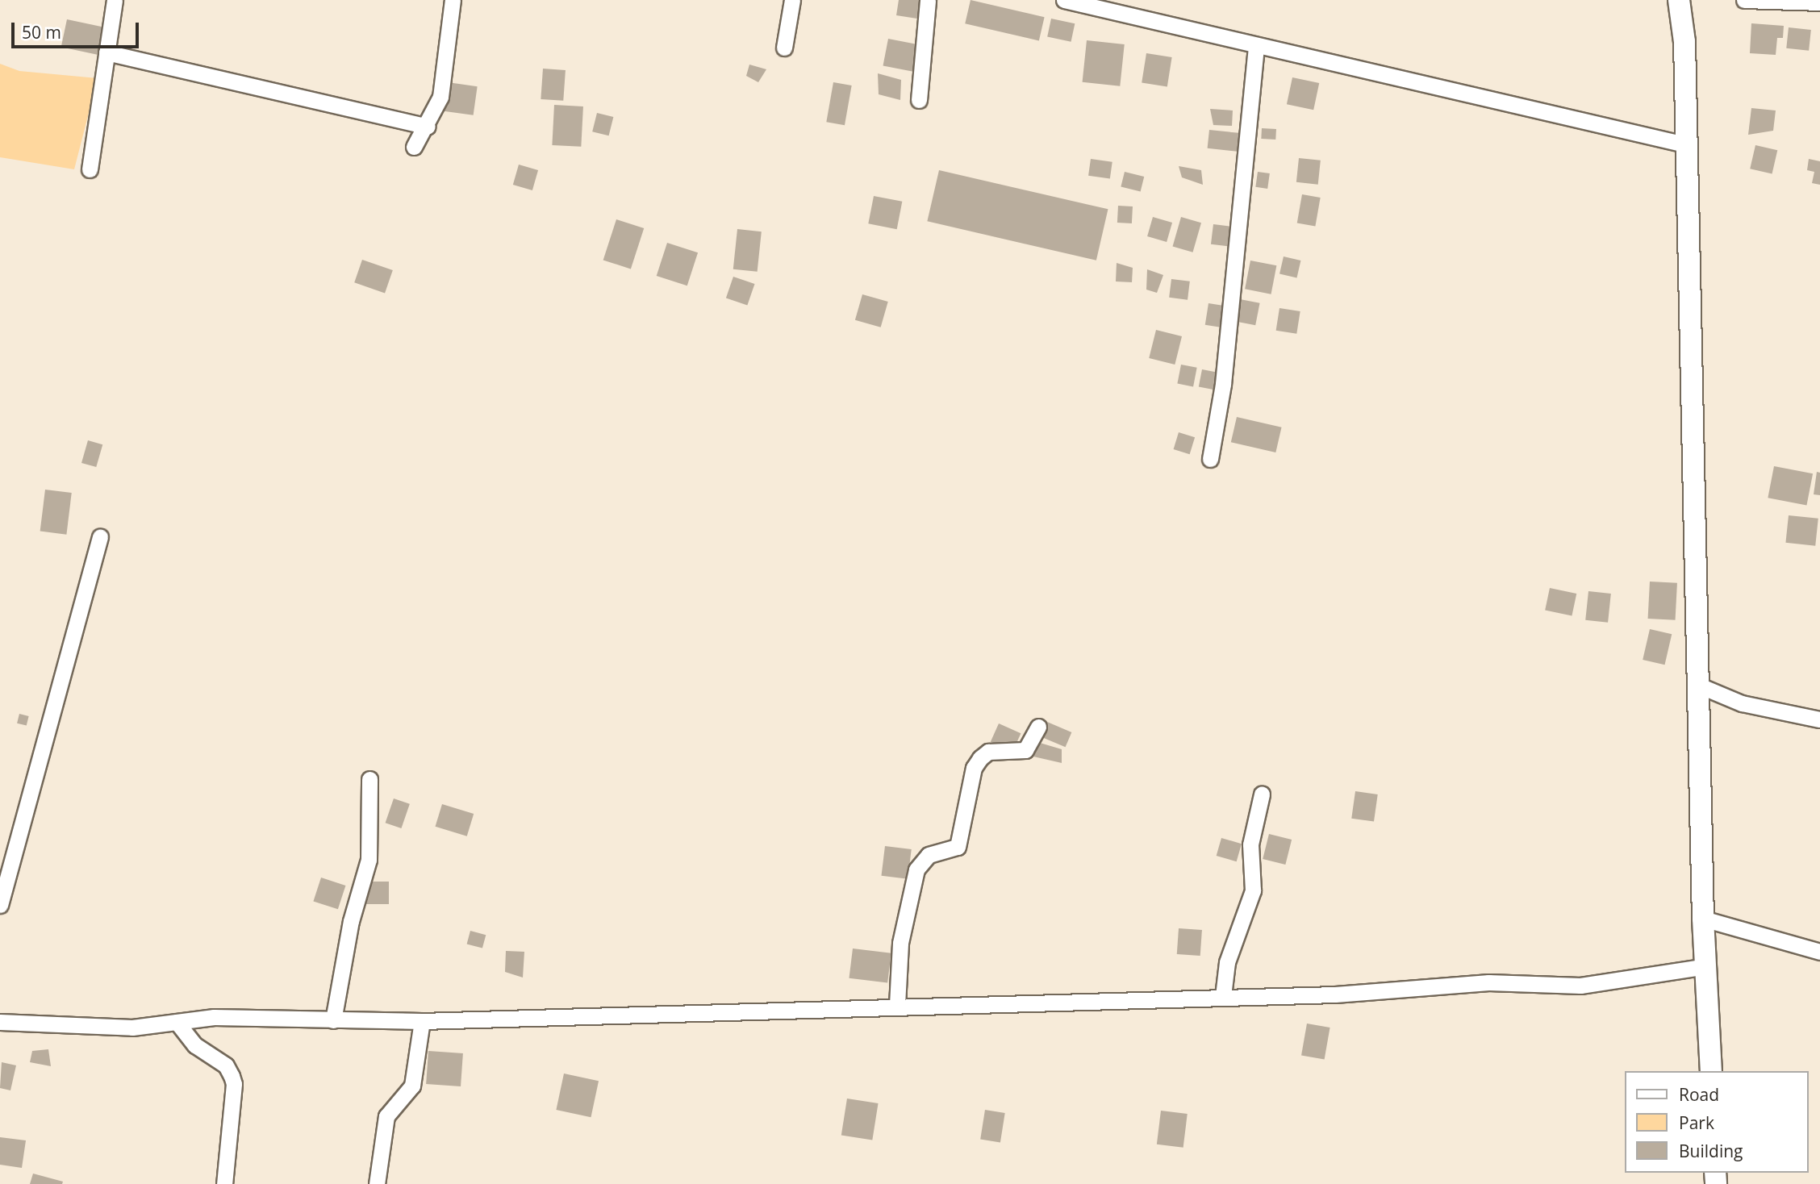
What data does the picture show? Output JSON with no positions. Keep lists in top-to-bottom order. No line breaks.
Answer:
{"legend":["Road","Park","Building"],"scale_bar":"50 m"}
